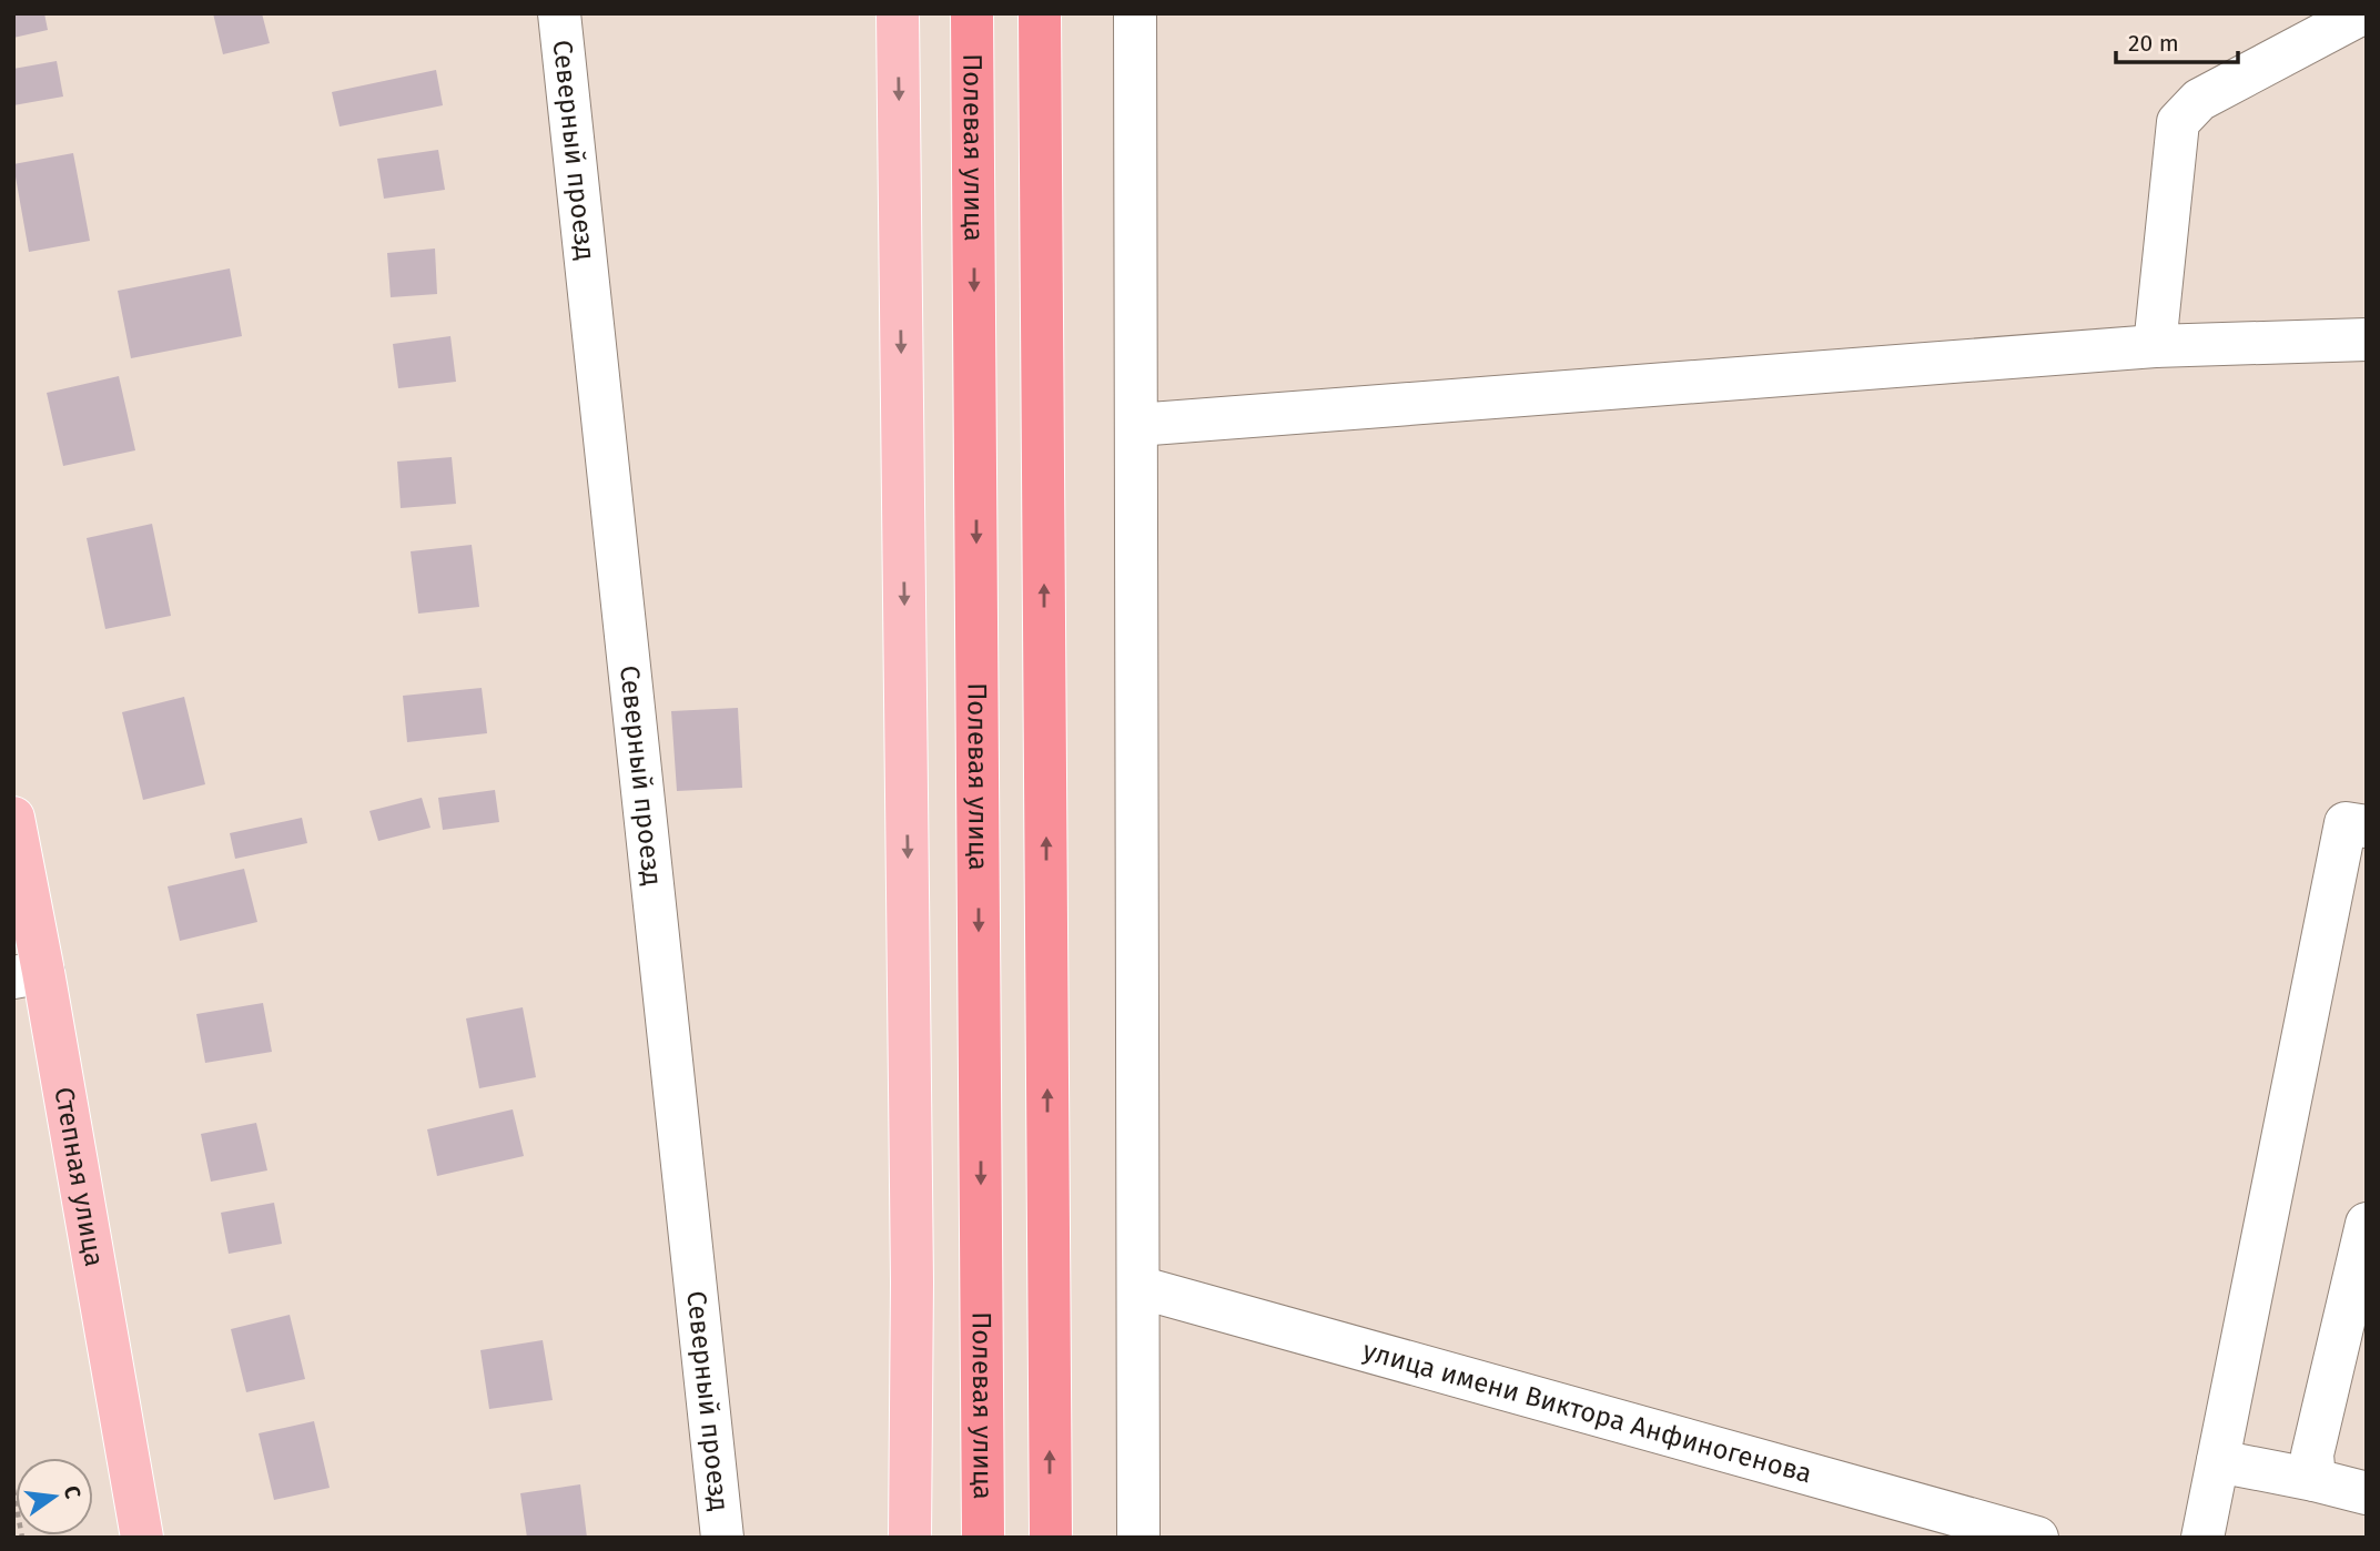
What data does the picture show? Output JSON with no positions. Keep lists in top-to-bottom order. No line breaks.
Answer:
{"streets":{"highway":["Полевая улица"],"main road":["Степная улица"],"street":["Северный проезд","улица имени Виктора Анфиногенова"]},"scale_bar":"20 m","north":"right"}
